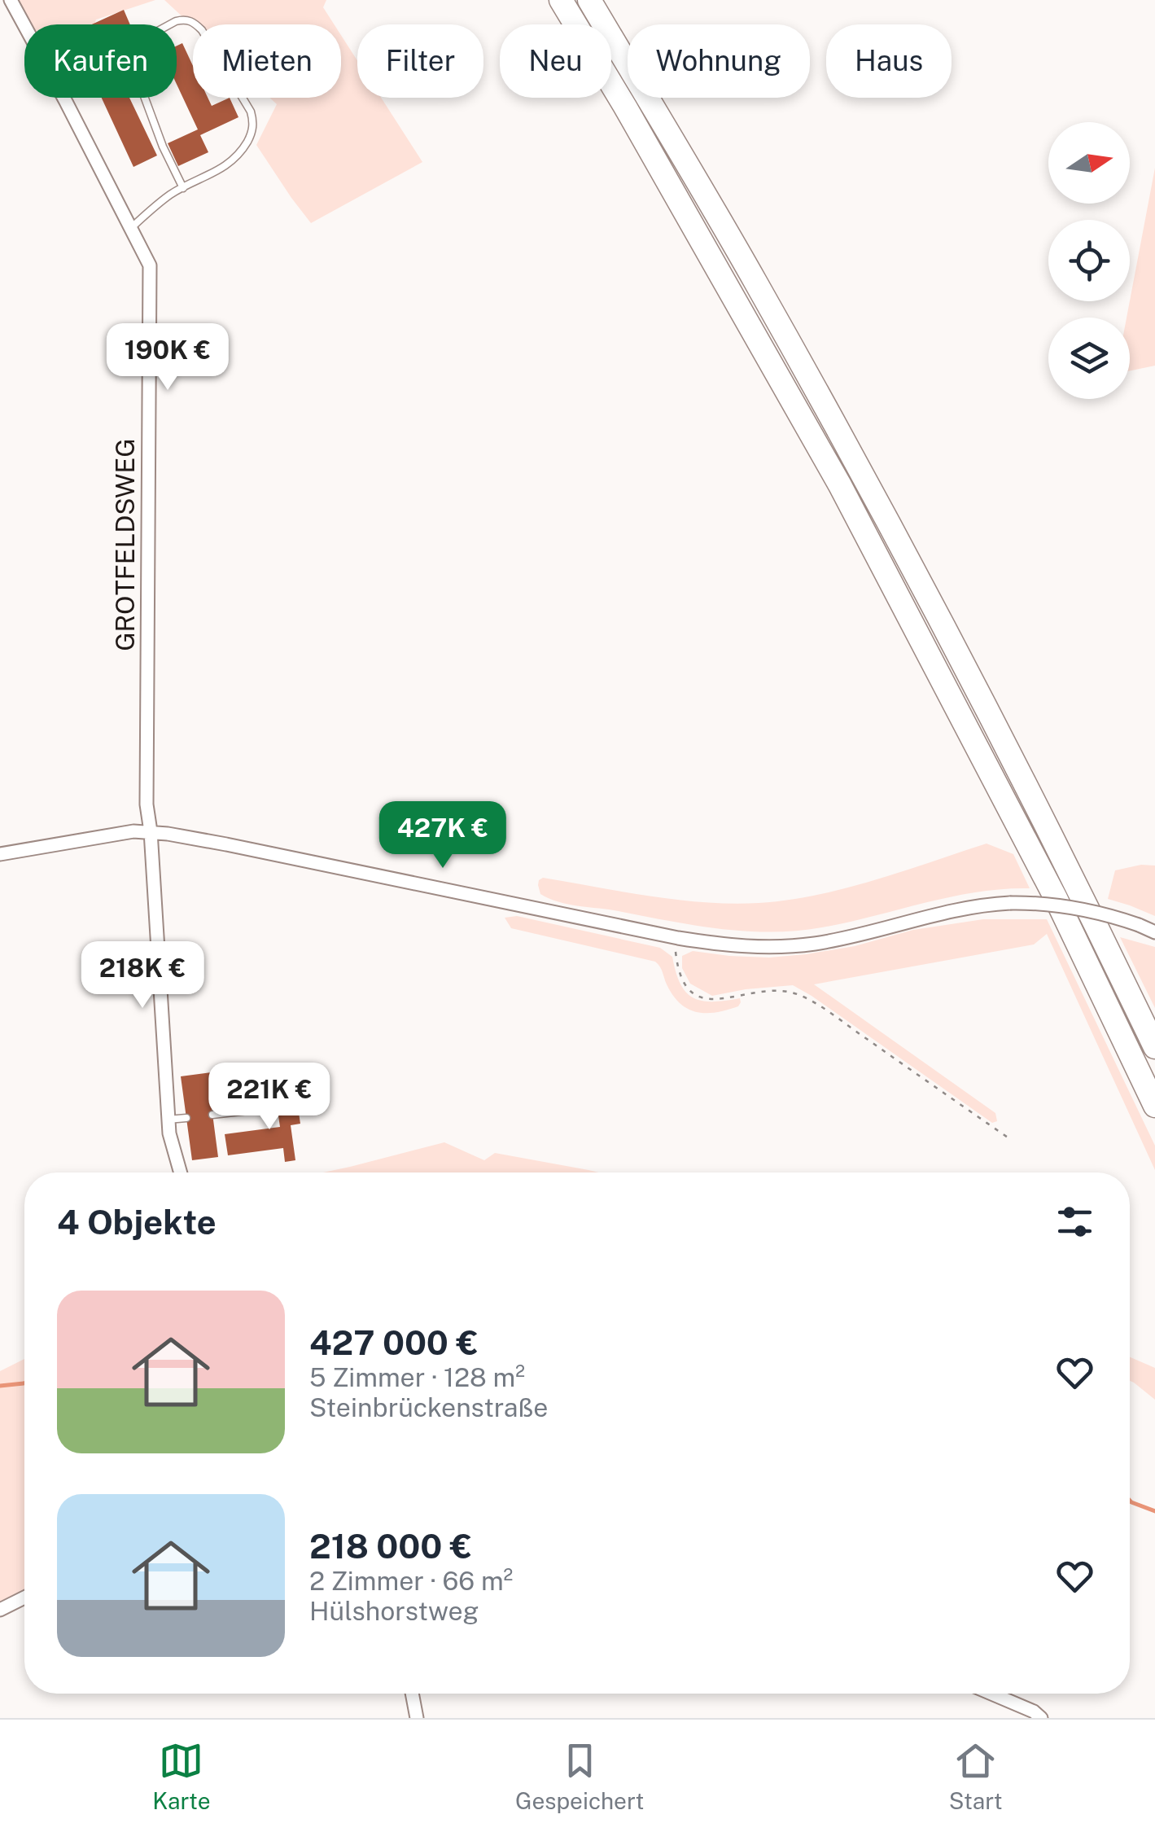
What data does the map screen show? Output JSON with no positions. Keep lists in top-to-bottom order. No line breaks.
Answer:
{"streets":{"street":["GROTFELDSWEG"]},"north":"right","page":{"chip":["Kaufen","Mieten","Filter","Neu","Wohnung","Haus"],"price":["190K €","427K €","218K €","221K €"],"heading":"4 Objekte","list":[{"name":"427 000 €","note":"5 Zimmer · 128 m² · Steinbrückenstraße"},{"name":"218 000 €","note":"2 Zimmer · 66 m² · Hülshorstweg"}],"tabs":["Karte","Gespeichert","Start"]}}
